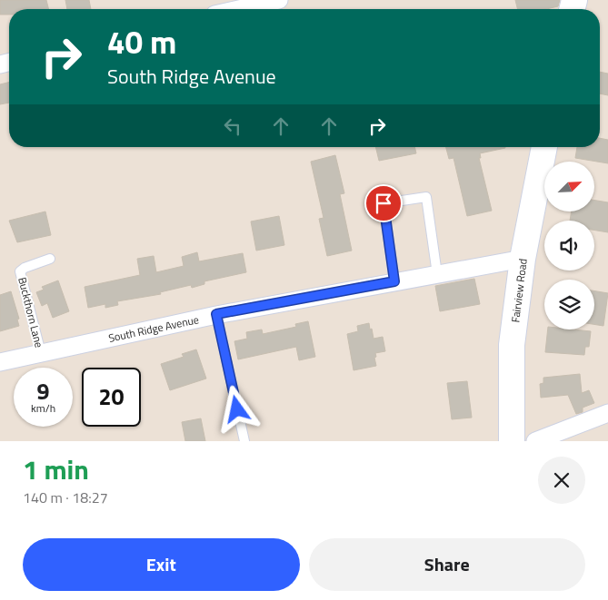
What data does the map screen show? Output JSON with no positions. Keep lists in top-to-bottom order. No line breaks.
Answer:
{"streets":{"main road":["Fairview Road"],"street":["South Ridge Avenue"],"lane":["Buckthorn Lane"]},"crossings":[["Fairview Road","South Ridge Avenue"],["Buckthorn Lane","South Ridge Avenue"]],"north":"top right","page":{"turn":["40 m","South Ridge Avenue"],"speed":"9 km/h","limit":"20","heading":["1 min","140 m · 18:27"],"buttons":["Exit","Share"]}}
